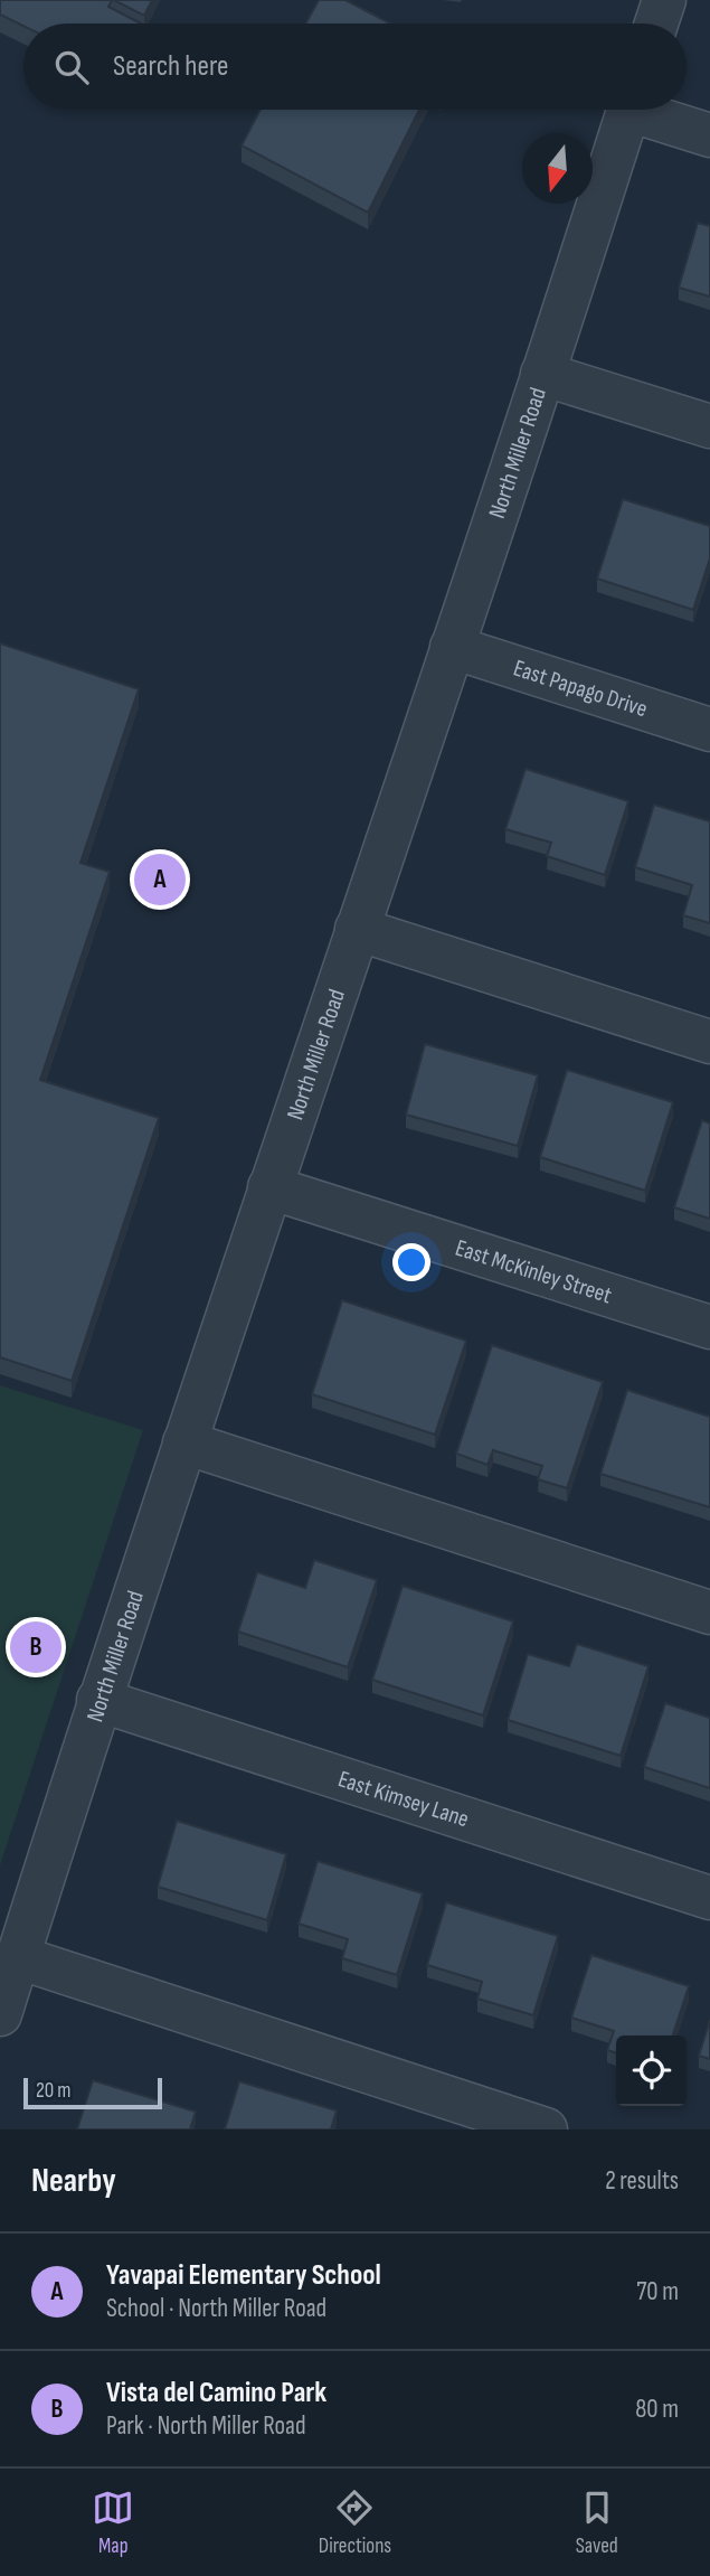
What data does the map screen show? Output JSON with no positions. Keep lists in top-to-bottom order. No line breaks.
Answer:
{"streets":{"street":["North Miller Road","East Papago Drive","East McKinley Street","East Kimsey Lane"]},"crossings":[["North Miller Road","East Papago Drive"],["North Miller Road","East McKinley Street"],["North Miller Road","East Kimsey Lane"]],"scale_bar":"20 m","north":"bottom","page":{"search":"Search here","pins":["A","B"],"scale":"20 m","heading":["Nearby","2 results"],"list":[{"mark":"A","name":"Yavapai Elementary School","note":"School · North Miller Road","value":"70 m"},{"mark":"B","name":"Vista del Camino Park","note":"Park · North Miller Road","value":"80 m"}],"nav":["Map","Directions","Saved"]}}
